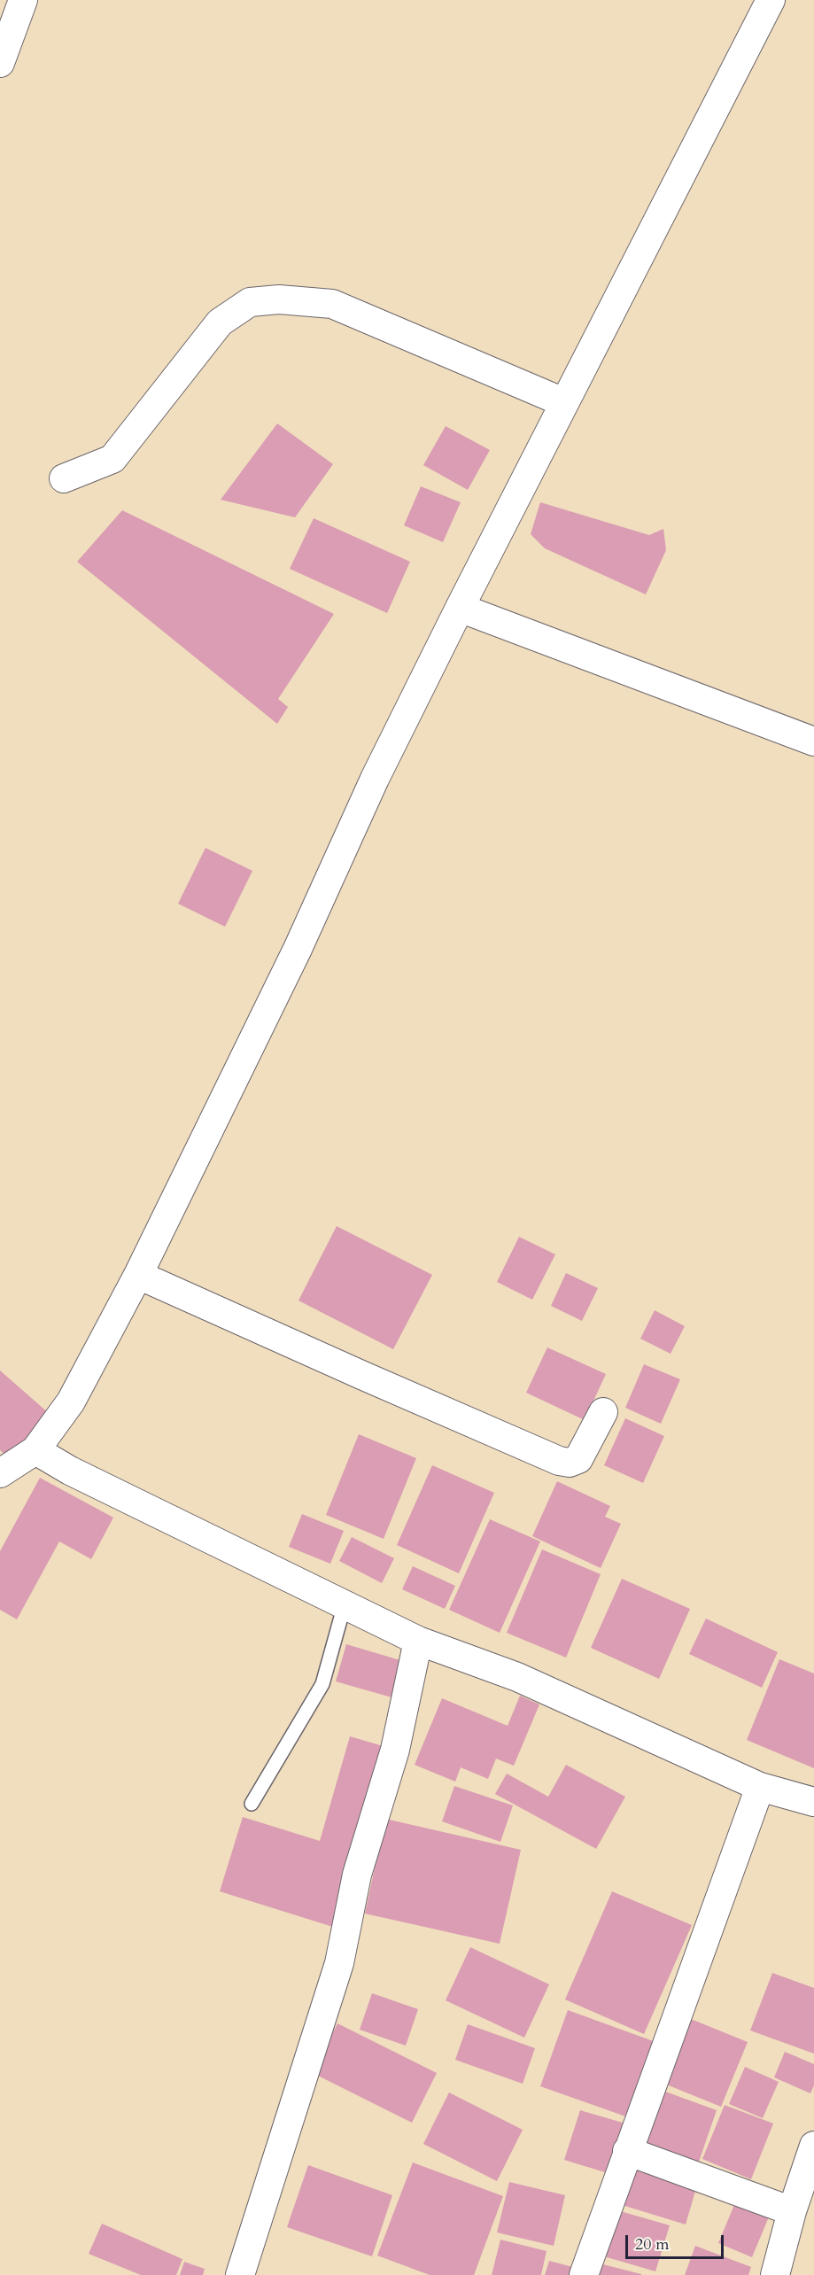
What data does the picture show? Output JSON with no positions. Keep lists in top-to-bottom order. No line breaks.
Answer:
{"scale_bar":"20 m"}
